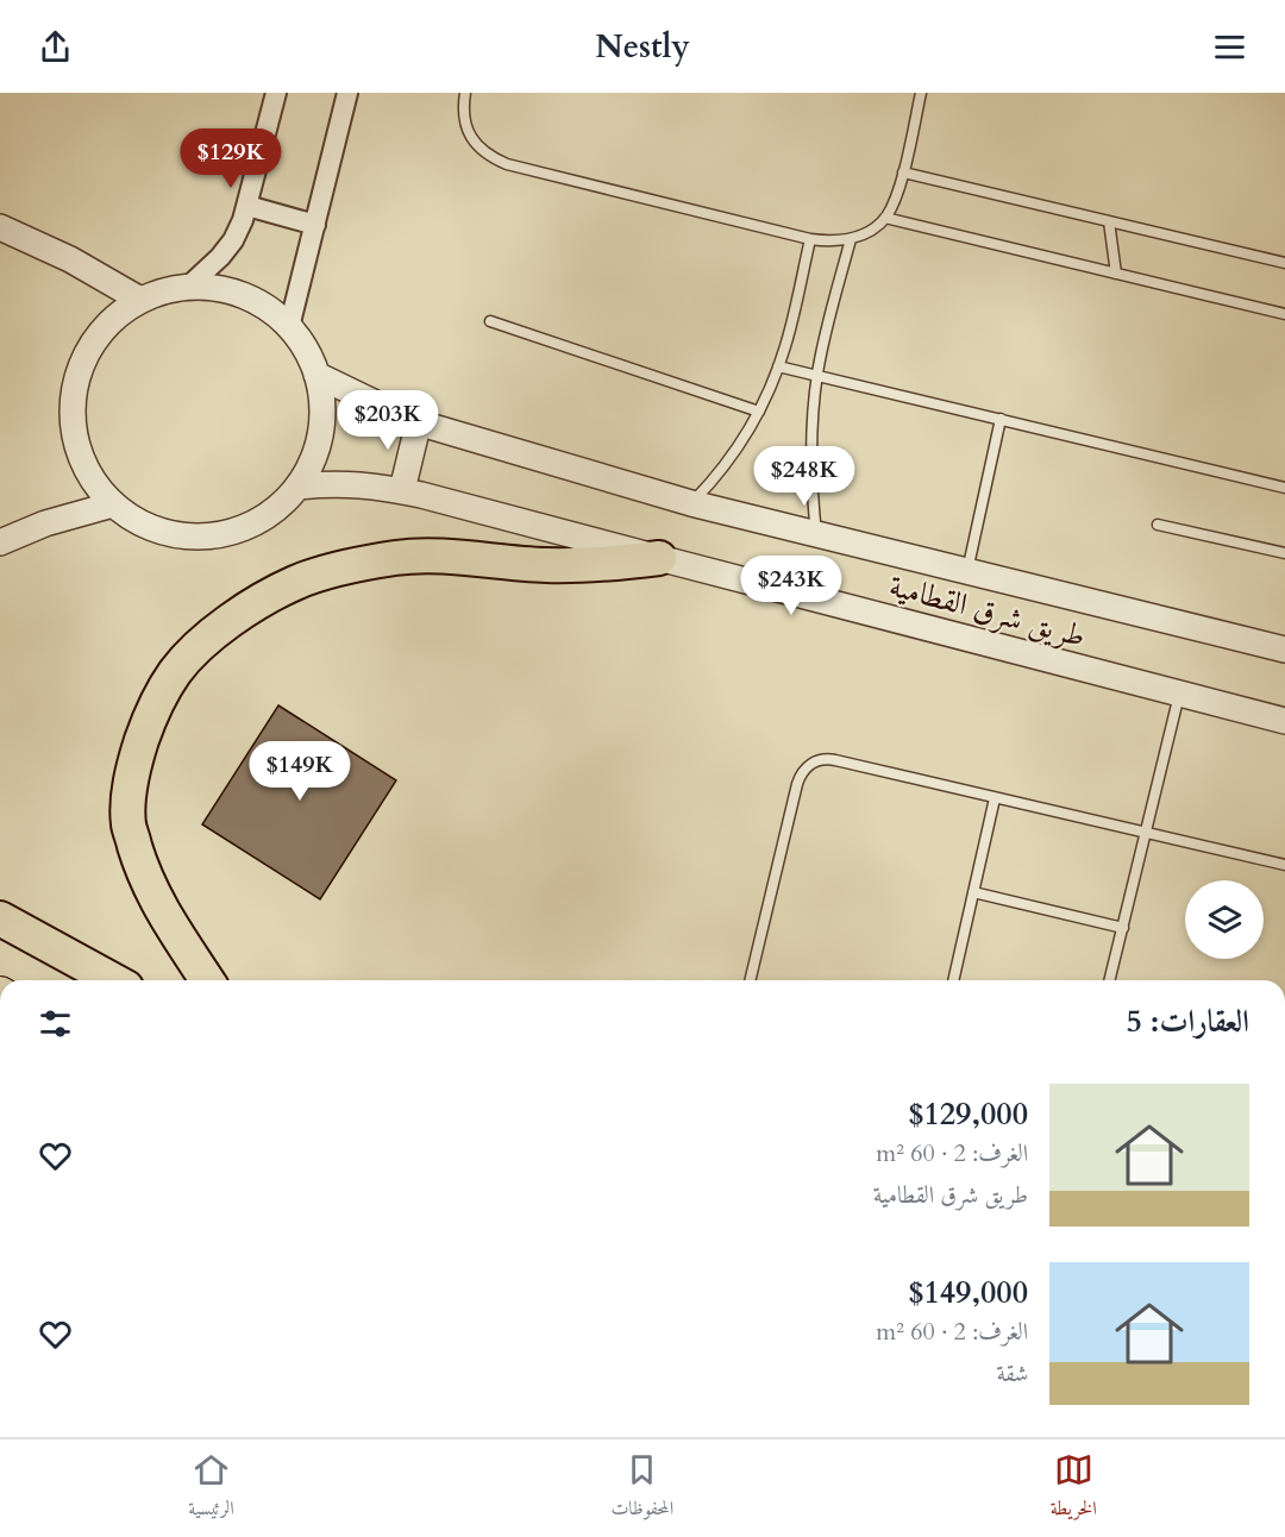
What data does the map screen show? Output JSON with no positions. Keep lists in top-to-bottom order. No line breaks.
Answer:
{"streets":{"street":["طريق شرق القطامية"]},"page":{"header":"Nestly","price":["$129K","$203K","$248K","$243K","$149K"],"heading":"العقارات: 5","list":[{"name":"$129,000","note":"الغرف: 2 · 60 m² · طريق شرق القطامية"},{"name":"$149,000","note":"الغرف: 2 · 60 m² · شقة"}],"tabs":["الخريطة","المحفوظات","الرئيسية"]}}
